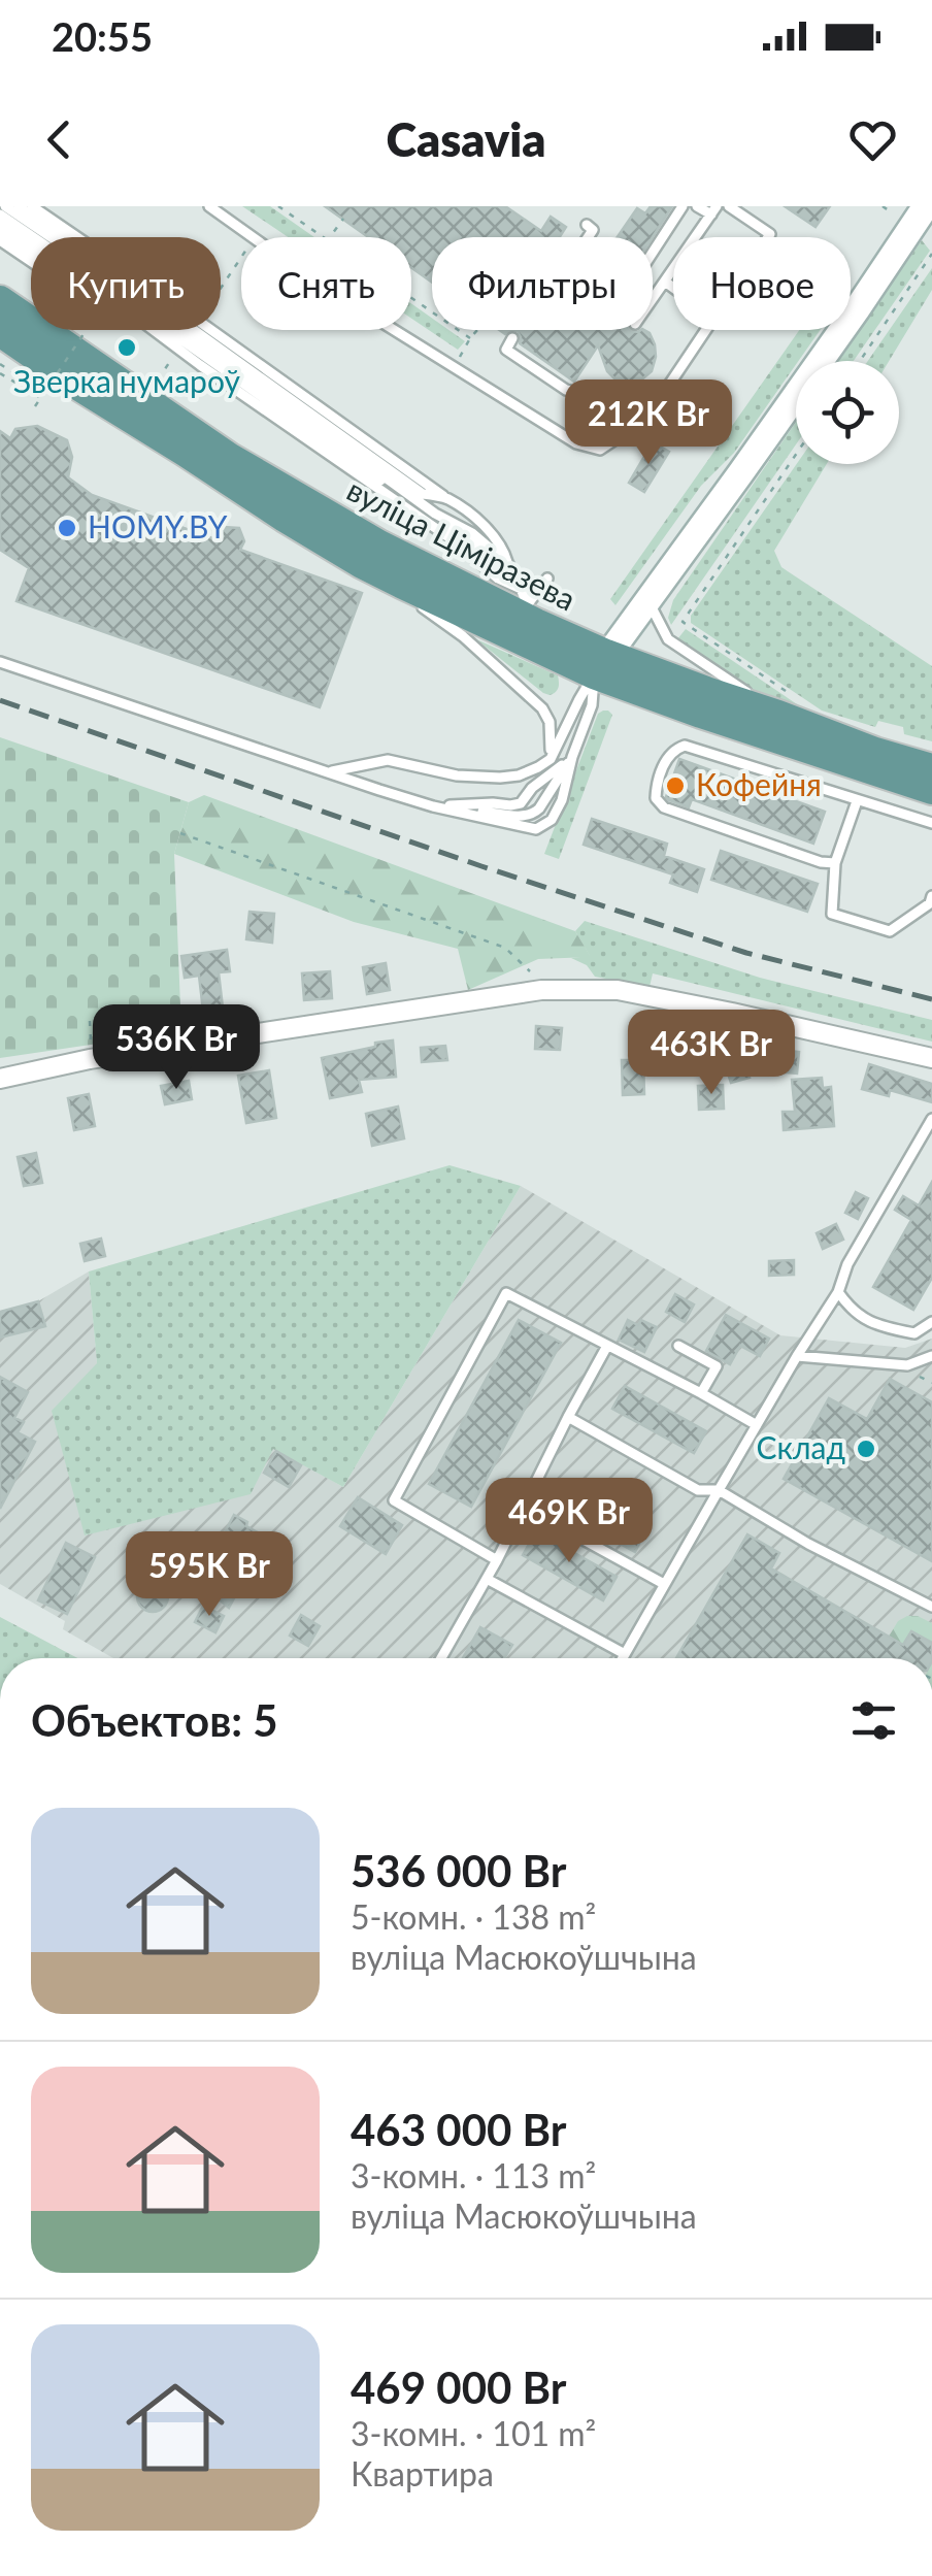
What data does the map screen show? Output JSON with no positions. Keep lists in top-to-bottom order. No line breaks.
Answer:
{"streets":{"main road":["вуліца Ціміразева"]},"places":["Зверка нумароў","HOMY.BY","Кофейня","Склад"],"page":{"status":"20:55","header":"Casavia","chip":["Купить","Снять","Фильтры","Новое"],"price":["212K Br","536K Br","463K Br","469K Br","595K Br"],"heading":"Объектов: 5","list":[{"name":"536 000 Br","note":"5-комн. · 138 m² · вуліца Масюкоўшчына"},{"name":"463 000 Br","note":"3-комн. · 113 m² · вуліца Масюкоўшчына"},{"name":"469 000 Br","note":"3-комн. · 101 m² · Квартира"}]}}
